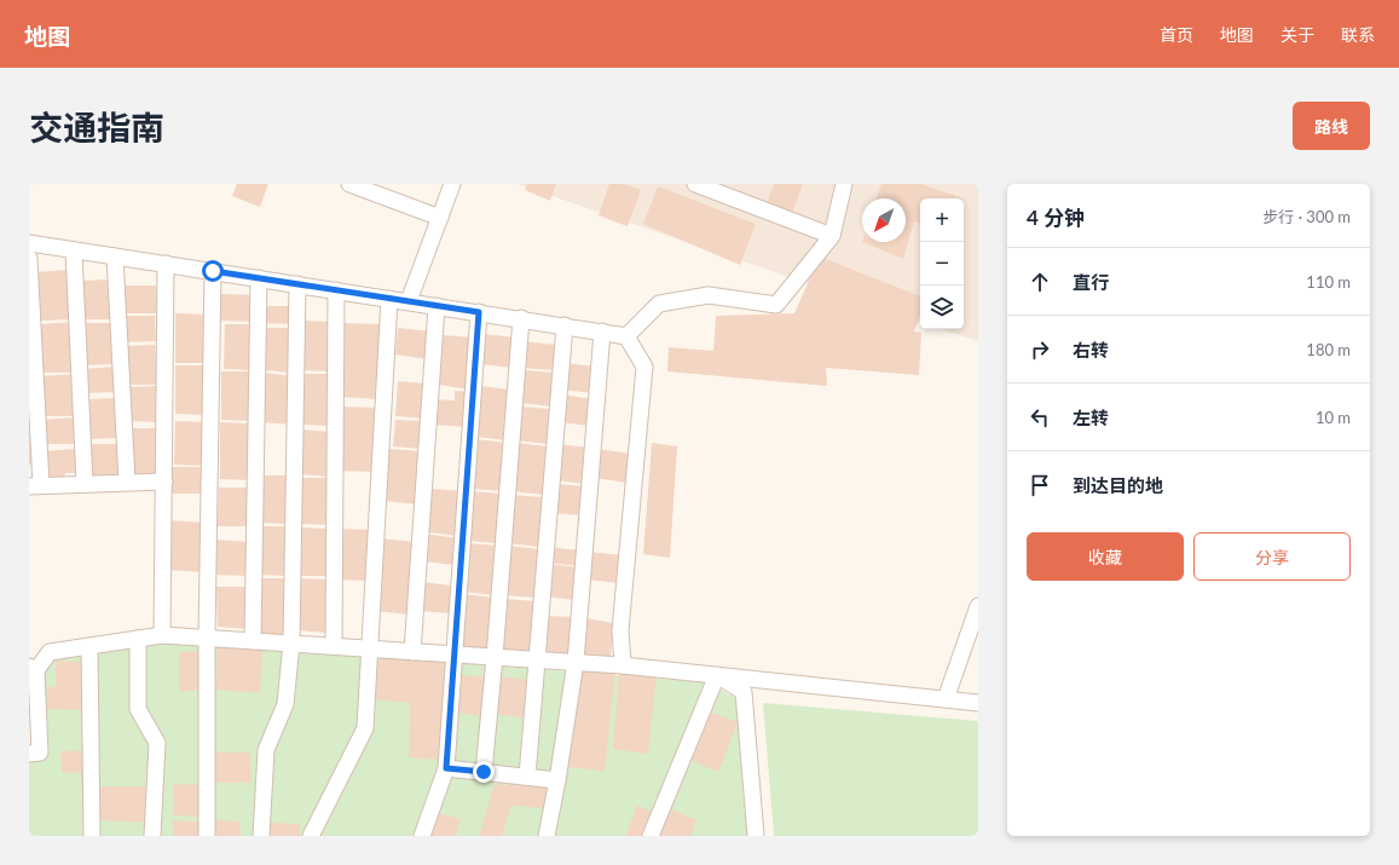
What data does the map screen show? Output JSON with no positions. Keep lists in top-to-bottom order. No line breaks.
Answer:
{"north":"bottom left","page":{"header":"地图","nav":["首页","地图","关于","联系"],"title":"交通指南","buttons":["路线",["收藏","分享"]],"heading":["4 分钟","步行 · 300 m"],"map_buttons":["+","−"],"list":[["直行","110 m"],["右转","180 m"],["左转","10 m"],"到达目的地"]}}
